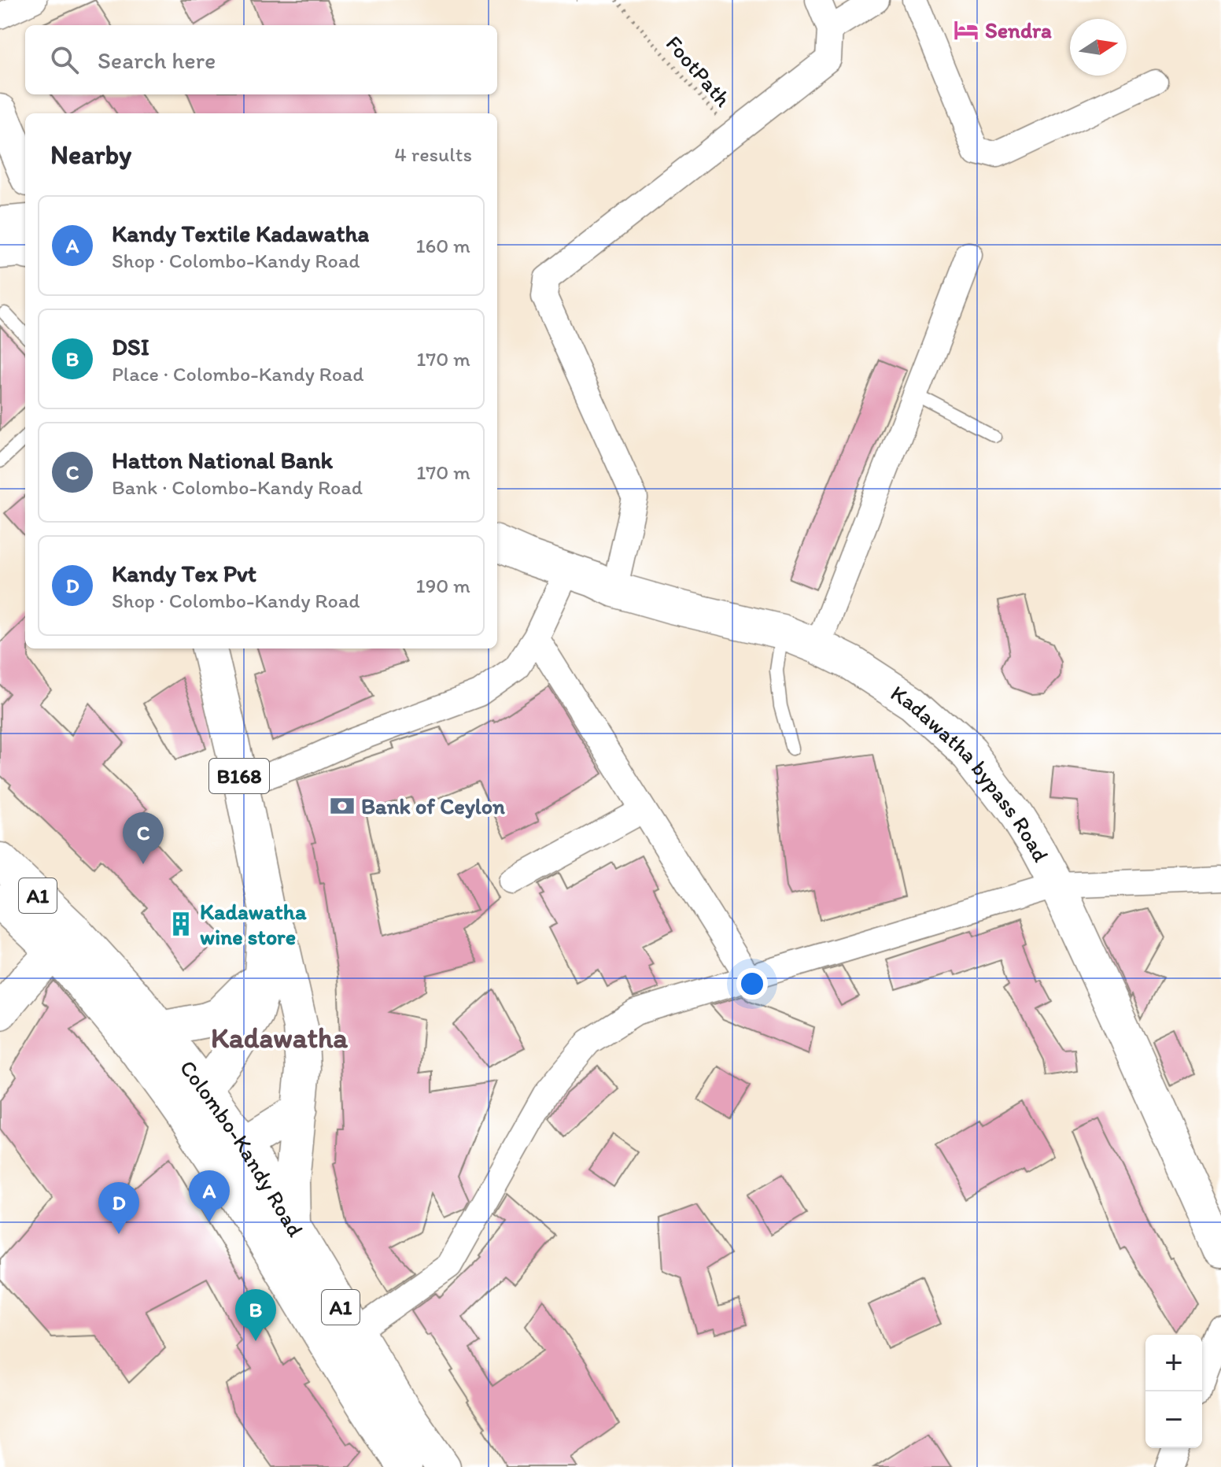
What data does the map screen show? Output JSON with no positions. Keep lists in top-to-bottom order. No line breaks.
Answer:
{"streets":{"main road":["B168","Kadawatha bypass Road","A1","Colombo-Kandy Road"],"path":["FootPath"]},"crossings":[["B168","Colombo-Kandy Road"]],"districts":["Kadawatha"],"places":{"hotel":["Sendra"],"bank":["Bank of Ceylon"],"building":["Kadawatha wine store"]},"north":"right","page":{"search":"Search here","heading":["Nearby","4 results"],"list":[{"mark":"A","name":"Kandy Textile Kadawatha","note":"Shop · Colombo-Kandy Road","value":"160 m"},{"mark":"B","name":"DSI","note":"Place · Colombo-Kandy Road","value":"170 m"},{"mark":"C","name":"Hatton National Bank","note":"Bank · Colombo-Kandy Road","value":"170 m"},{"mark":"D","name":"Kandy Tex Pvt","note":"Shop · Colombo-Kandy Road","value":"190 m"}],"pins":["C","A","D","B"],"map_buttons":["+","−"]}}
